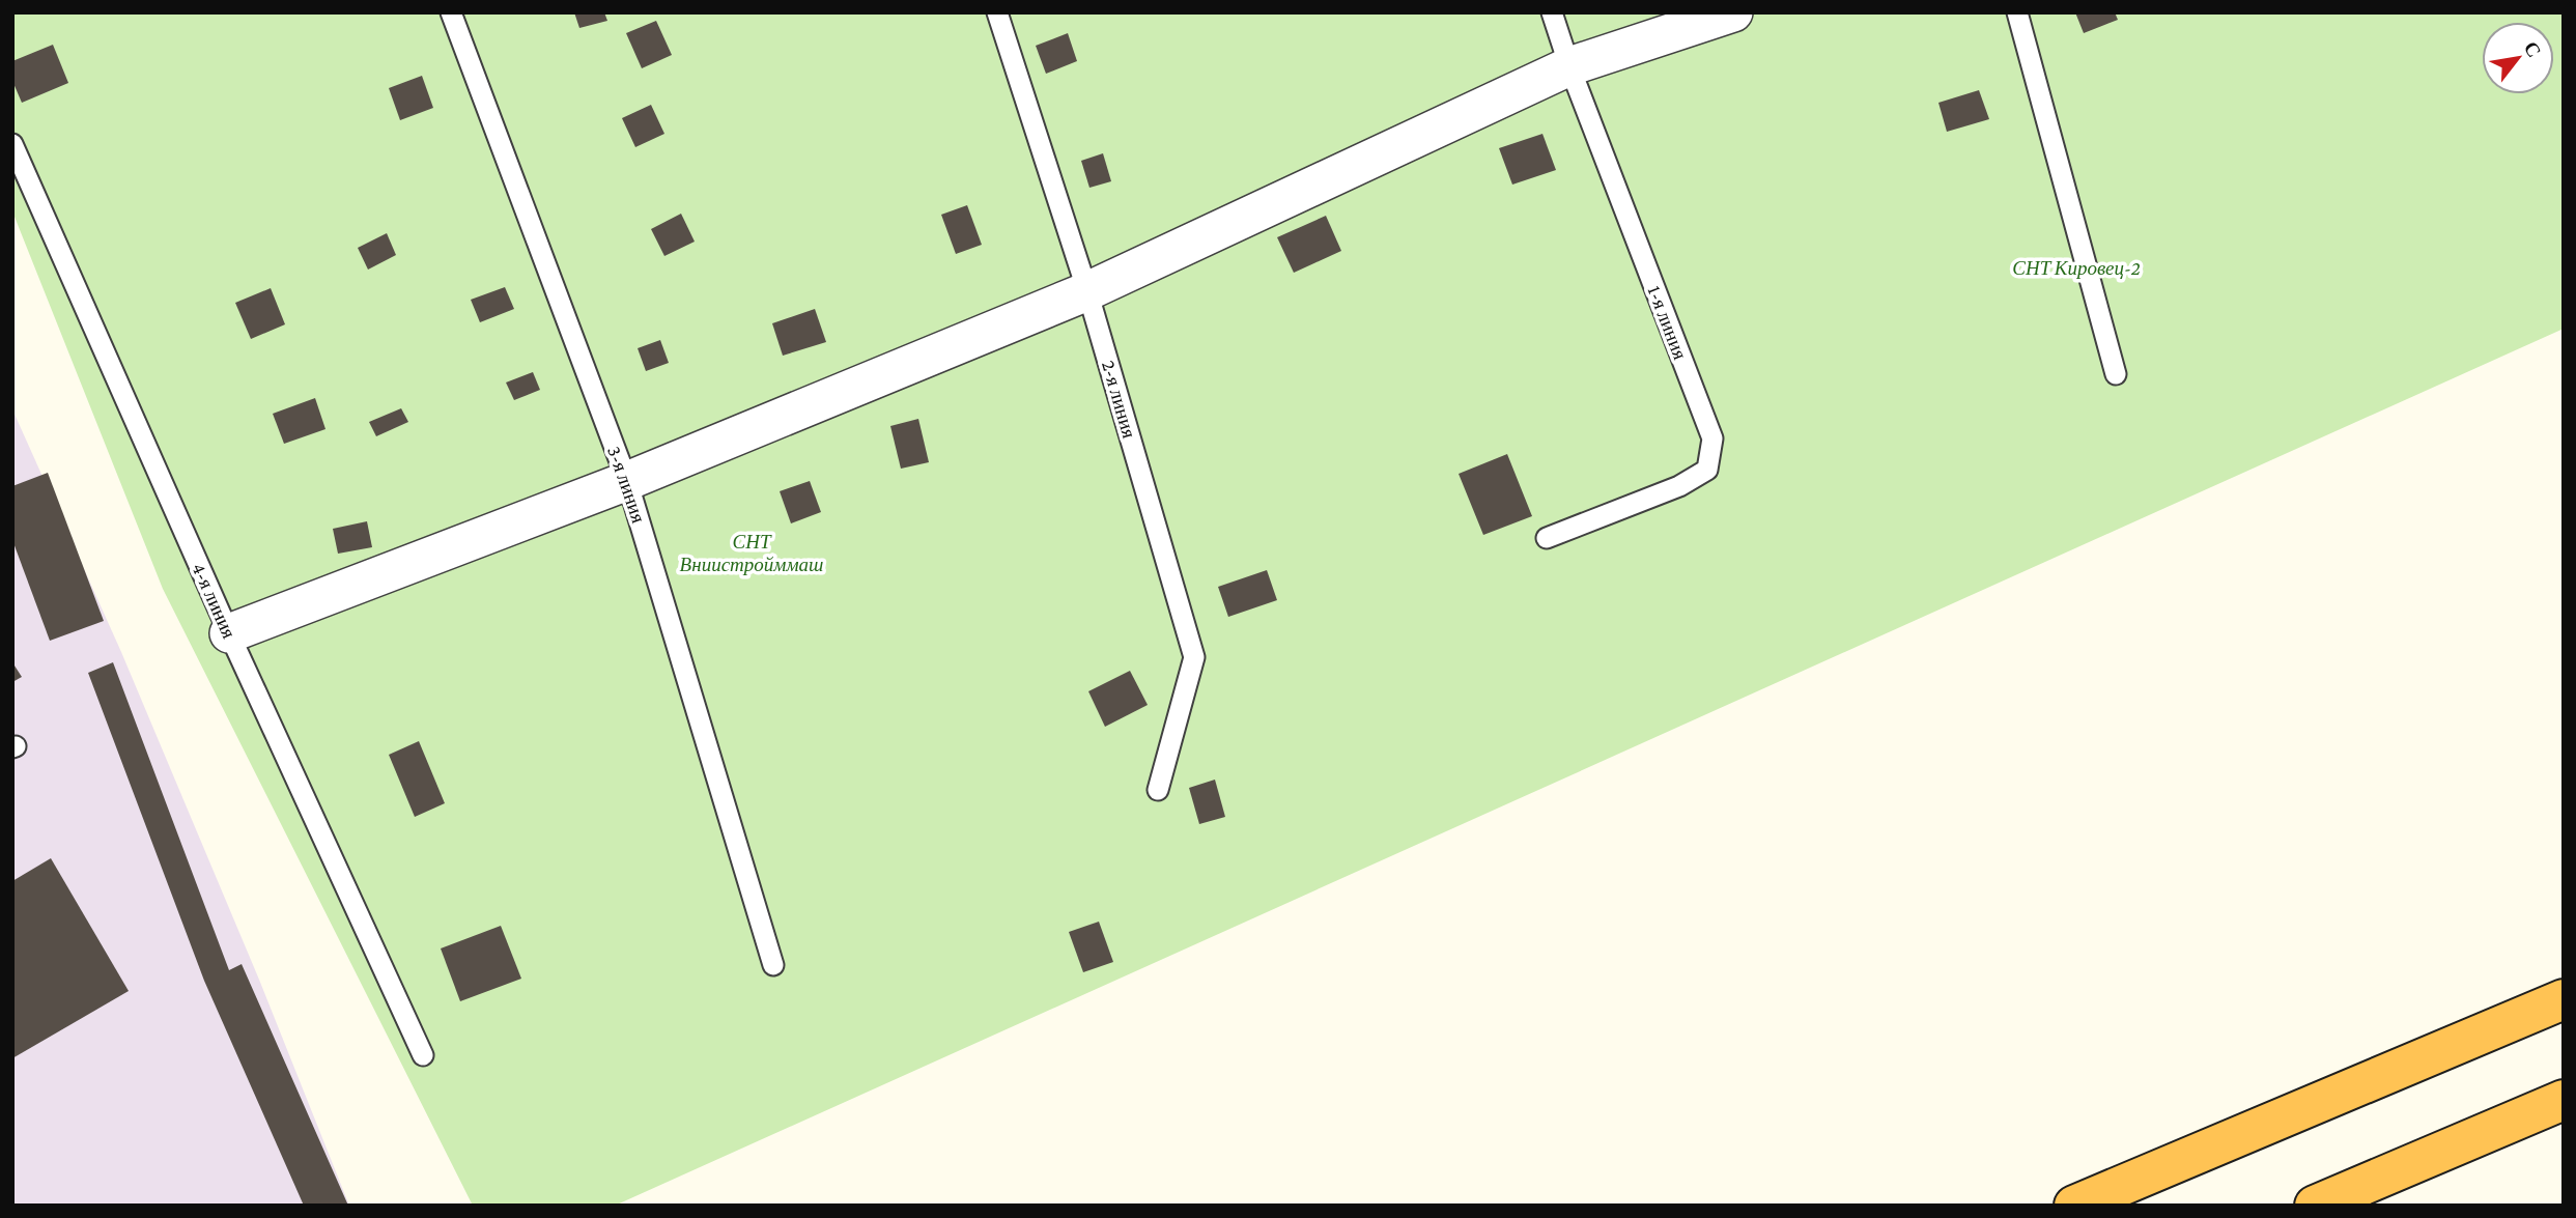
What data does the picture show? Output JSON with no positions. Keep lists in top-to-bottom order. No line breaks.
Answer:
{"streets":{"lane":["1-я линия","2-я линия","3-я линия","4-я линия"]},"parks":["СНТ Кировец-2","СНТ Вниистройммаш"],"north":"top right"}
